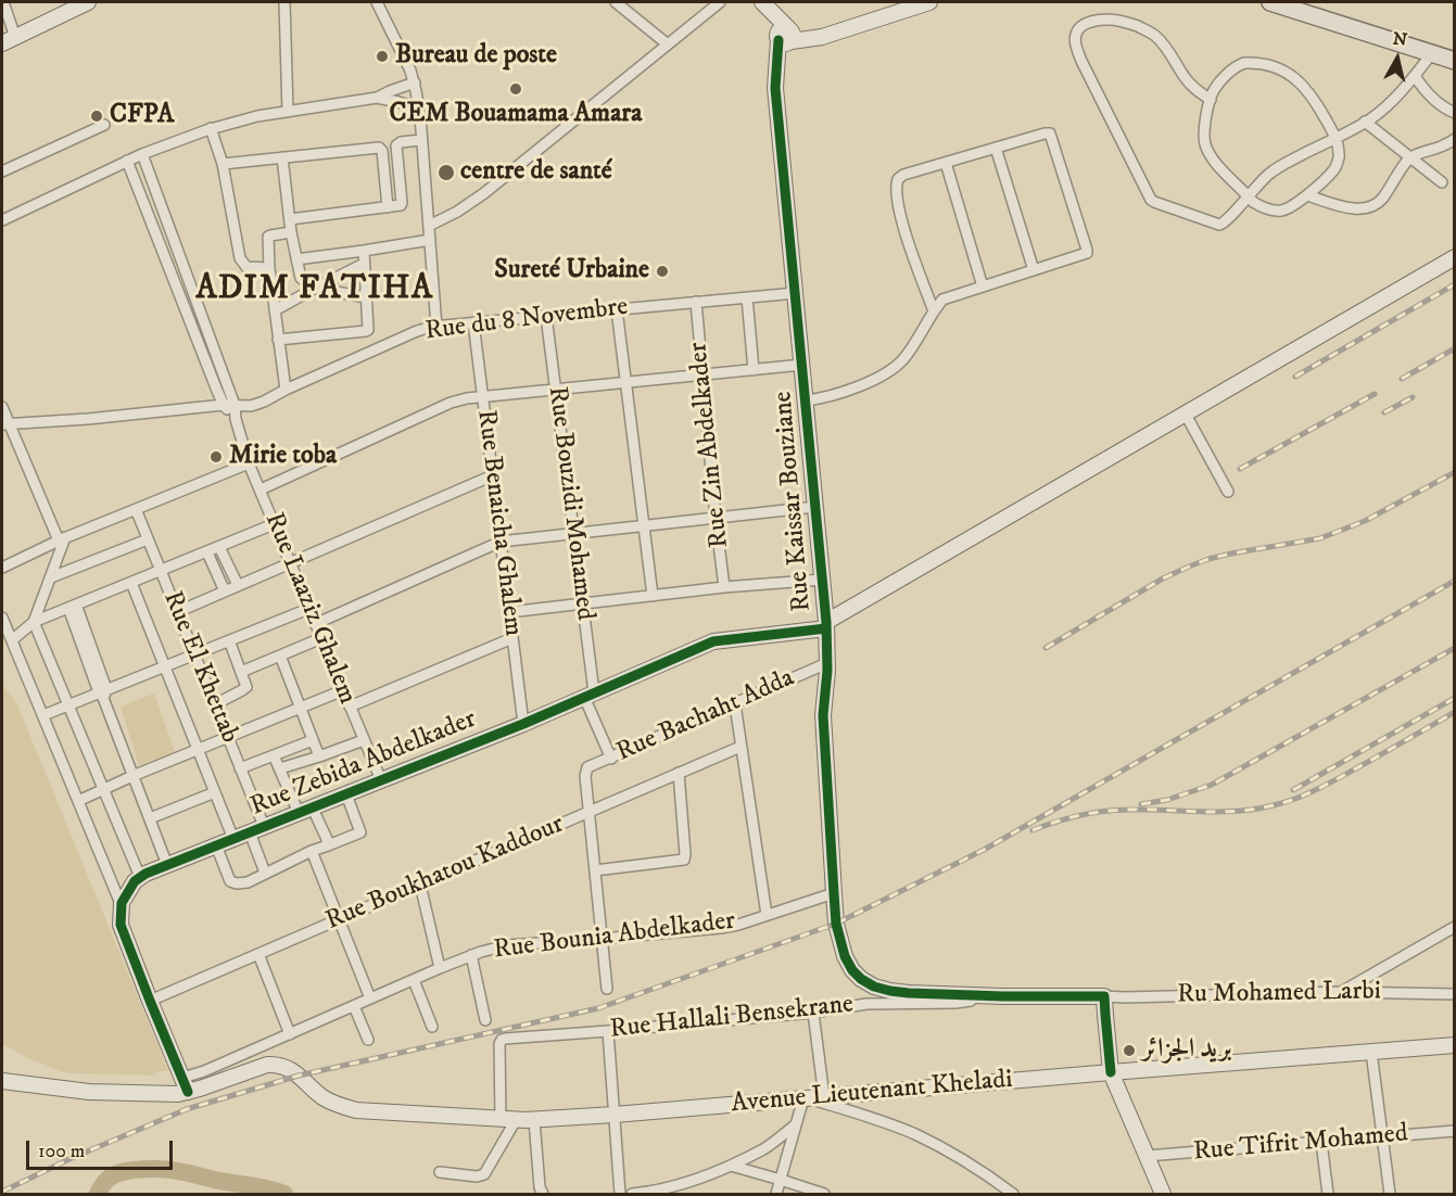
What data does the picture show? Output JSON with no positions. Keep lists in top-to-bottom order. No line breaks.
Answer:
{"streets":{"street":["Rue du 8 Novembre","Rue Zin Abdelkader","Rue Kaissar Bouziane","Rue Bouzidi Mohamed","Rue Benaicha Ghalem","Rue Laaziz Ghalem","Rue El Khettab","Rue Bachaht Adda","Rue Zebida Abdelkader","Rue Boukhatou Kaddour","Rue Bounia Abdelkader","Ru Mohamed Larbi","Rue Hallali Bensekrane","Avenue Lieutenant Kheladi","Rue Tifrit Mohamed"]},"crossings":[["Rue du 8 Novembre","Rue Zin Abdelkader"],["Rue du 8 Novembre","Rue Kaissar Bouziane"],["Rue du 8 Novembre","Rue Bouzidi Mohamed"],["Rue du 8 Novembre","Rue Benaicha Ghalem"],["Rue du 8 Novembre","Rue Laaziz Ghalem"],["Rue Kaissar Bouziane","Rue Bachaht Adda"],["Rue Kaissar Bouziane","Rue Zebida Abdelkader"],["Rue Kaissar Bouziane","Rue Bounia Abdelkader"],["Rue Kaissar Bouziane","Ru Mohamed Larbi"],["Rue Kaissar Bouziane","Rue Hallali Bensekrane"],["Rue Bouzidi Mohamed","Rue Bachaht Adda"],["Rue Bouzidi Mohamed","Rue Zebida Abdelkader"],["Rue Benaicha Ghalem","Rue Zebida Abdelkader"],["Rue Laaziz Ghalem","Rue Zebida Abdelkader"],["Rue El Khettab","Rue Zebida Abdelkader"],["Rue Bachaht Adda","Rue Boukhatou Kaddour"],["Rue Hallali Bensekrane","Avenue Lieutenant Kheladi"]],"districts":["ADIM FATIHA"],"places":["Bureau de poste","CEM Bouamama Amara","CFPA","centre de santé","Sureté Urbaine","Mirie toba","بريد الجزائر"],"scale_bar":"100 m","north":"top"}
